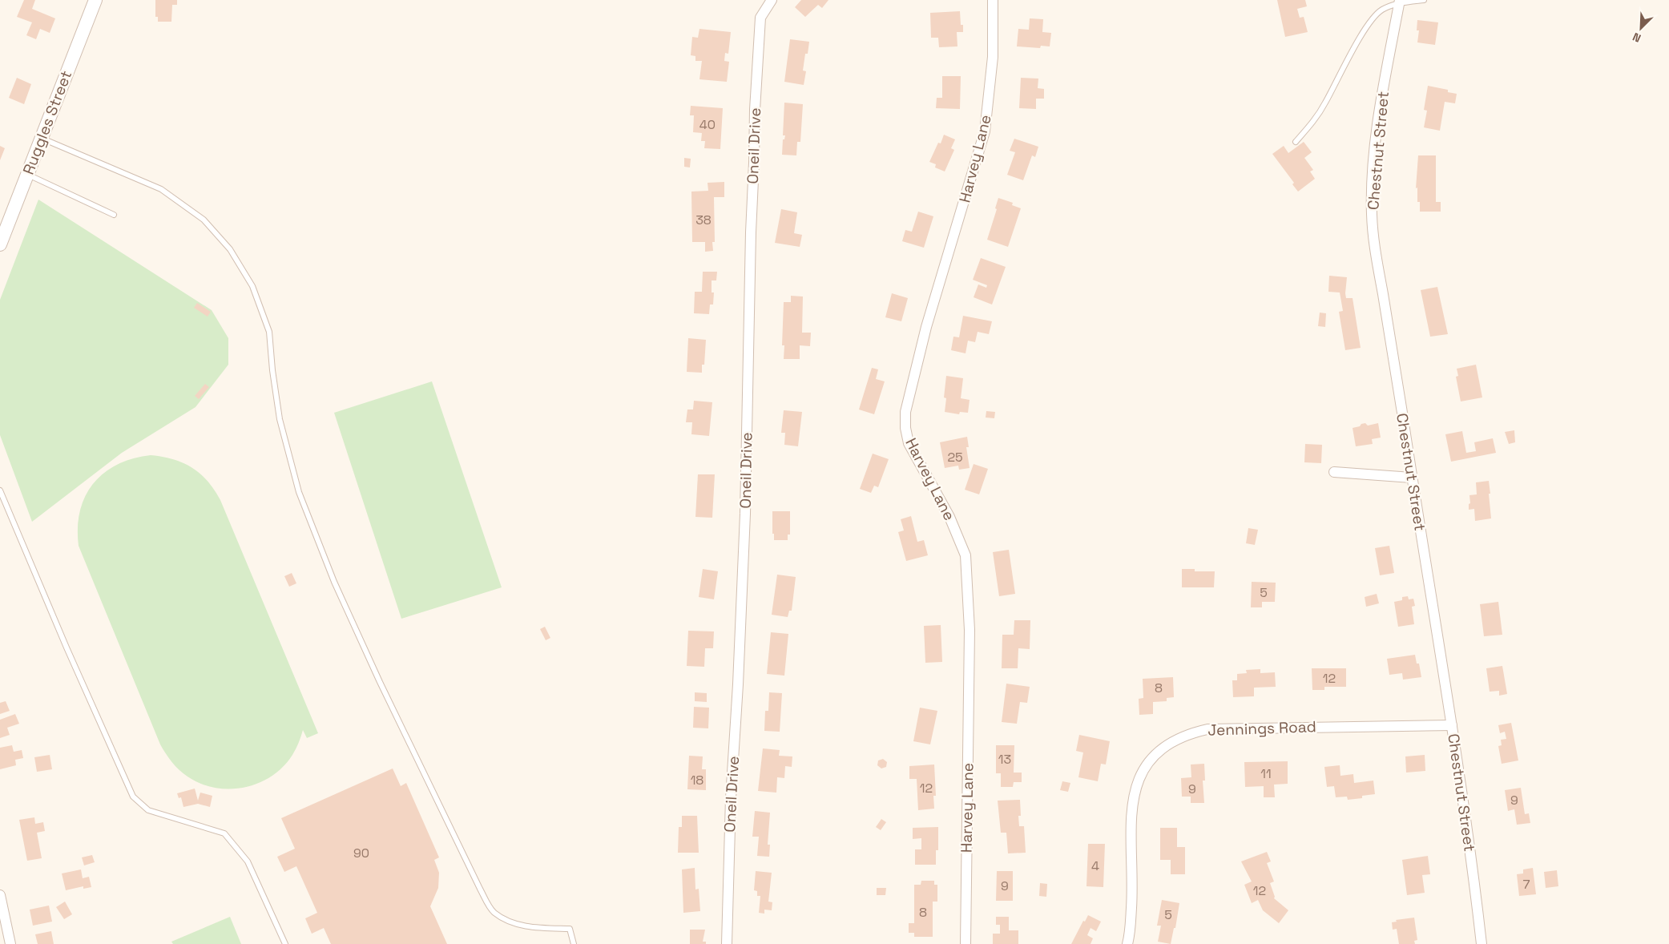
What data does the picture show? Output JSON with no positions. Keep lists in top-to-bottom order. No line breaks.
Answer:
{"streets":{"street":["Ruggles Street","Oneil Drive","Chestnut Street","Harvey Lane","Jennings Road"]},"crossings":[["Chestnut Street","Jennings Road"]],"house_numbers":["40","38","25","5","12","8","13","11","18","12","9","9","90","4","7","9","12","8","5"],"north":"bottom left"}
